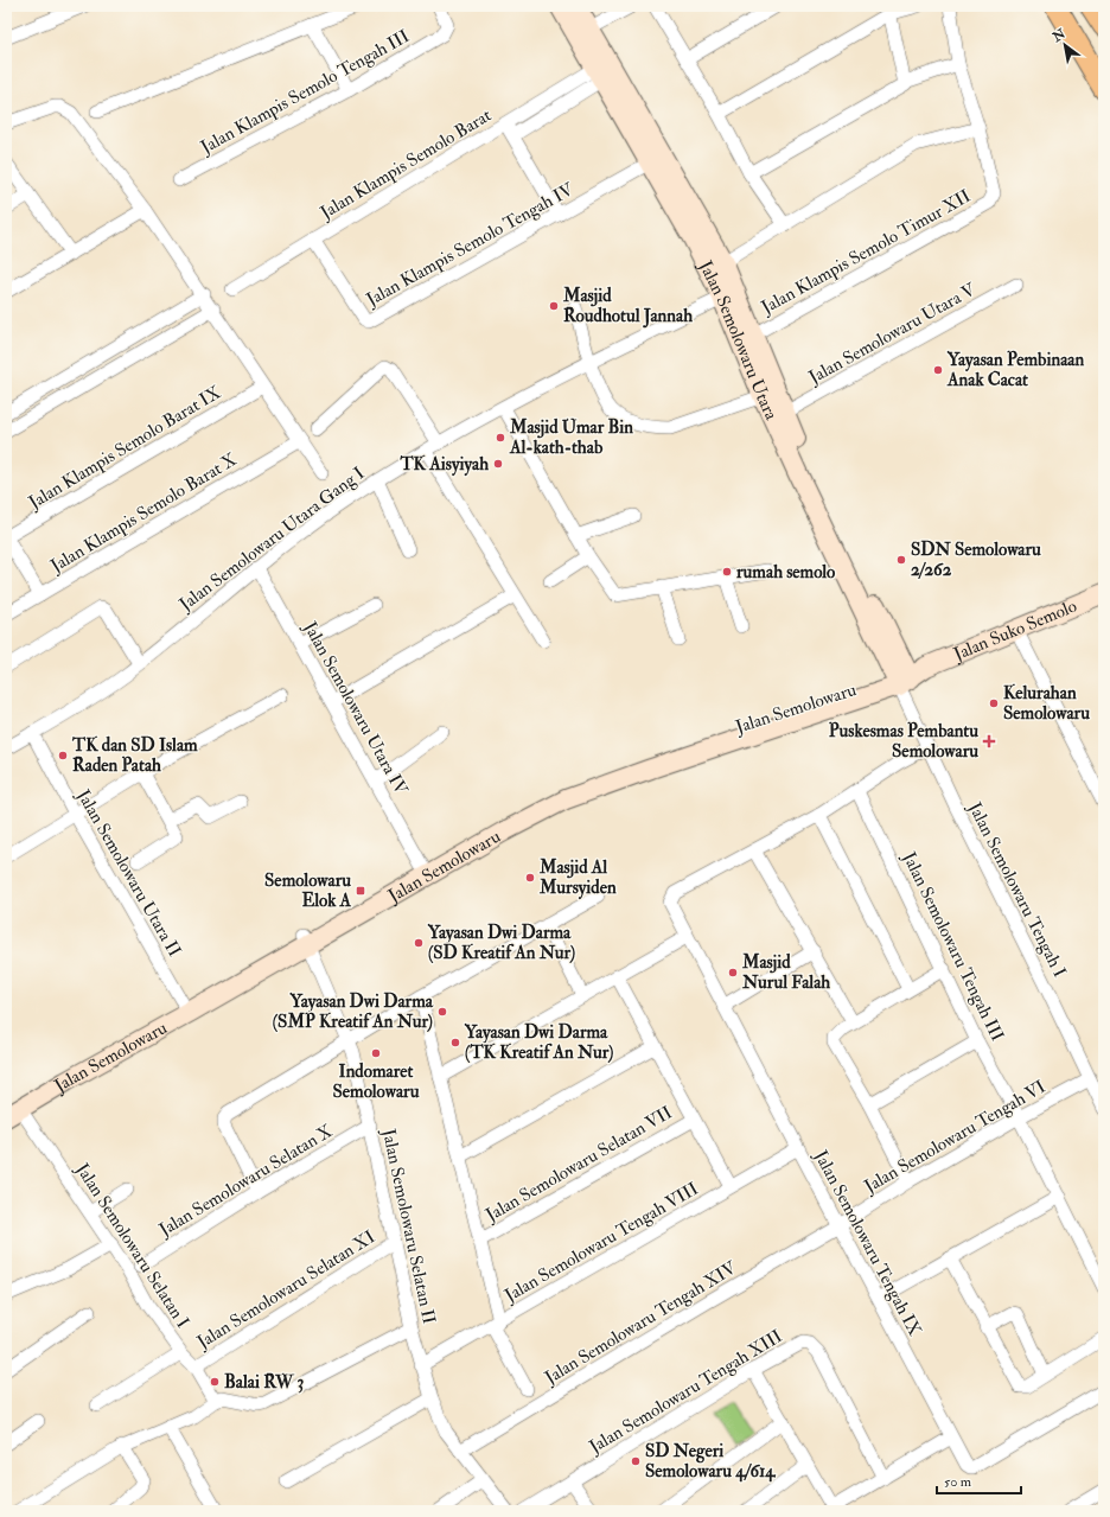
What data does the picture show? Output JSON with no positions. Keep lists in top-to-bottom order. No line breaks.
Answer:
{"streets":{"main road":["Jalan Semolowaru Utara","Jalan Suko Semolo","Jalan Semolowaru"],"street":["Jalan Klampis Semolo Tengah III","Jalan Klampis Semolo Barat","Jalan Klampis Semolo Tengah IV","Jalan Klampis Semolo Timur XII","Jalan Semolowaru Utara V","Jalan Klampis Semolo Barat IX","Jalan Klampis Semolo Barat X","Jalan Semolowaru Utara Gang I","Jalan Semolowaru Utara IV","Jalan Semolowaru Utara II","Jalan Semolowaru Tengah I","Jalan Semolowaru Tengah III","Jalan Semolowaru Tengah VI","Jalan Semolowaru Selatan VII","Jalan Semolowaru Selatan X","Jalan Semolowaru Selatan II","Jalan Semolowaru Tengah VIII","Jalan Semolowaru Tengah IX","Jalan Semolowaru Selatan I","Jalan Semolowaru Selatan XI","Jalan Semolowaru Tengah XIV","Jalan Semolowaru Tengah XIII"]},"crossings":[["Jalan Klampis Semolo Barat","Jalan Klampis Semolo Tengah IV"],["Jalan Klampis Semolo Barat","Jalan Semolowaru Utara"],["Jalan Klampis Semolo Tengah IV","Jalan Semolowaru Utara"],["Jalan Klampis Semolo Timur XII","Jalan Semolowaru Utara"],["Jalan Semolowaru Utara V","Jalan Semolowaru Utara"],["Jalan Semolowaru Utara","Jalan Semolowaru Utara Gang I"],["Jalan Semolowaru Utara","Jalan Suko Semolo"],["Jalan Semolowaru Utara","Jalan Semolowaru"],["Jalan Semolowaru Utara","Jalan Semolowaru Tengah I"],["Jalan Semolowaru Utara Gang I","Jalan Semolowaru Utara IV"],["Jalan Semolowaru Utara Gang I","Jalan Semolowaru Utara II"],["Jalan Suko Semolo","Jalan Semolowaru"],["Jalan Suko Semolo","Jalan Semolowaru Tengah I"],["Jalan Semolowaru Utara IV","Jalan Semolowaru"],["Jalan Semolowaru","Jalan Semolowaru Utara II"],["Jalan Semolowaru","Jalan Semolowaru Tengah I"],["Jalan Semolowaru","Jalan Semolowaru Selatan II"],["Jalan Semolowaru","Jalan Semolowaru Selatan I"],["Jalan Semolowaru Tengah I","Jalan Semolowaru Tengah VI"],["Jalan Semolowaru Tengah III","Jalan Semolowaru Tengah VI"],["Jalan Semolowaru Tengah VI","Jalan Semolowaru Tengah IX"],["Jalan Semolowaru Tengah VI","Jalan Semolowaru Tengah XIV"],["Jalan Semolowaru Selatan X","Jalan Semolowaru Selatan II"],["Jalan Semolowaru Selatan II","Jalan Semolowaru Tengah VIII"],["Jalan Semolowaru Selatan II","Jalan Semolowaru Selatan XI"],["Jalan Semolowaru Selatan II","Jalan Semolowaru Tengah XIV"],["Jalan Semolowaru Tengah VIII","Jalan Semolowaru Tengah IX"],["Jalan Semolowaru Tengah IX","Jalan Semolowaru Tengah XIV"],["Jalan Semolowaru Selatan I","Jalan Semolowaru Selatan XI"]],"places":{"other":["Masjid Roudhotul Jannah","Yayasan Pembinaan Anak Cacat","Masjid Umar Bin Al-kath-thab","TK Aisyiyah","SDN Semolowaru 2/262","rumah semolo","Kelurahan Semolowaru","TK dan SD Islam Raden Patah","Masjid Al Mursyiden","Yayasan Dwi Darma (SD Kreatif An Nur)","Masjid Nurul Falah","Yayasan Dwi Darma (SMP Kreatif An Nur)","Yayasan Dwi Darma (TK Kreatif An Nur)","Indomaret Semolowaru","Balai RW 3","SD Negeri Semolowaru 4/614"],"health":["Puskesmas Pembantu Semolowaru"],"transit":["Semolowaru Elok A"]},"scale_bar":"50 m","north":"top left"}
